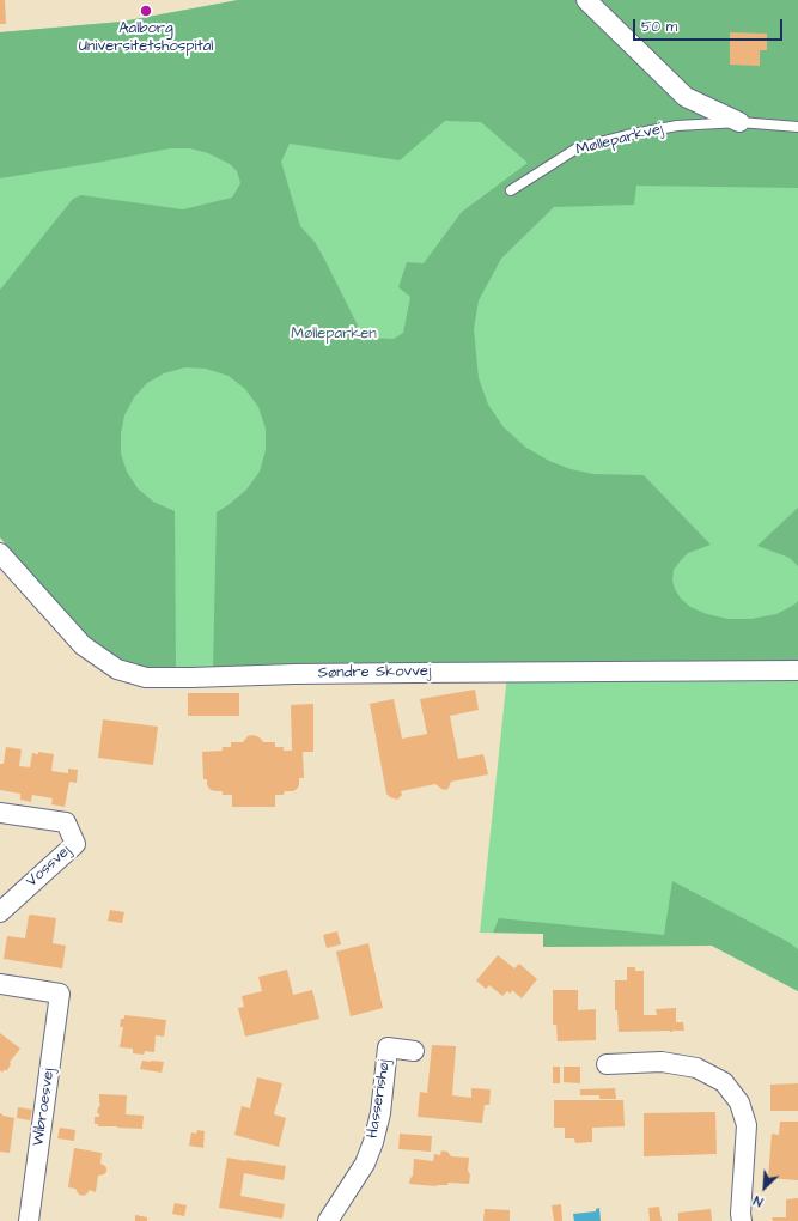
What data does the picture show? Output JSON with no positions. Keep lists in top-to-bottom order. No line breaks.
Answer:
{"streets":{"street":["Mølleparkvej","Søndre Skovvej","Vossvej","Hasserishøj","Wibroesvej"]},"parks":["Mølleparken"],"places":["Aalborg Universitetshospital"],"scale_bar":"50 m","north":"bottom left"}
